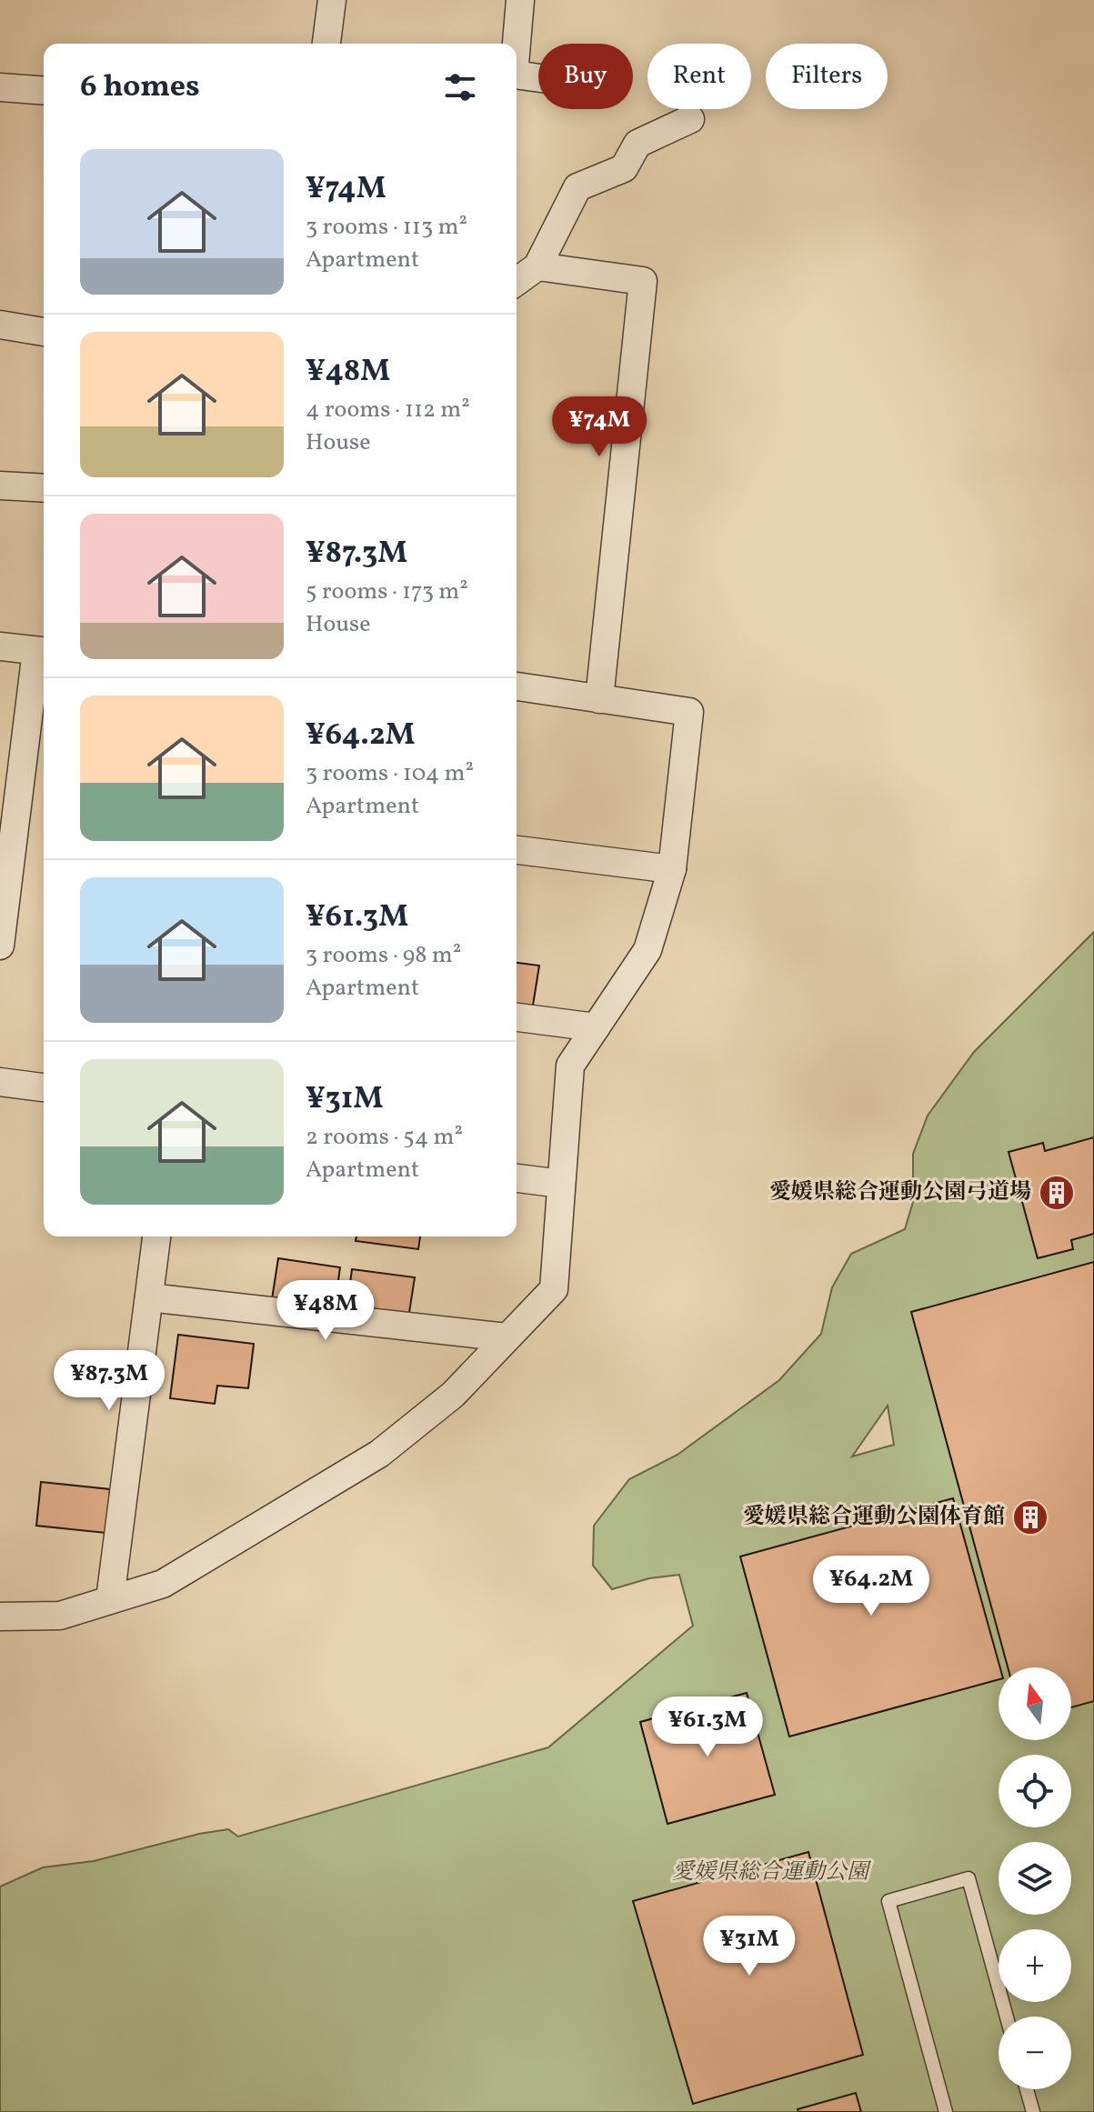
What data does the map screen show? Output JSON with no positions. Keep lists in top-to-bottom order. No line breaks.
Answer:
{"parks":["愛媛県総合運動公園"],"places":{"building":["愛媛県総合運動公園弓道場","愛媛県総合運動公園体育館"]},"north":"top","page":{"chip":["Buy","Rent","Filters"],"heading":"6 homes","list":[{"name":"¥74M","note":"3 rooms · 113 m² · Apartment"},{"name":"¥48M","note":"4 rooms · 112 m² · House"},{"name":"¥87.3M","note":"5 rooms · 173 m² · House"},{"name":"¥64.2M","note":"3 rooms · 104 m² · Apartment"},{"name":"¥61.3M","note":"3 rooms · 98 m² · Apartment"},{"name":"¥31M","note":"2 rooms · 54 m² · Apartment"}],"price":["¥74M","¥48M","¥87.3M","¥64.2M","¥61.3M","¥31M"],"map_buttons":["+","−"]}}
